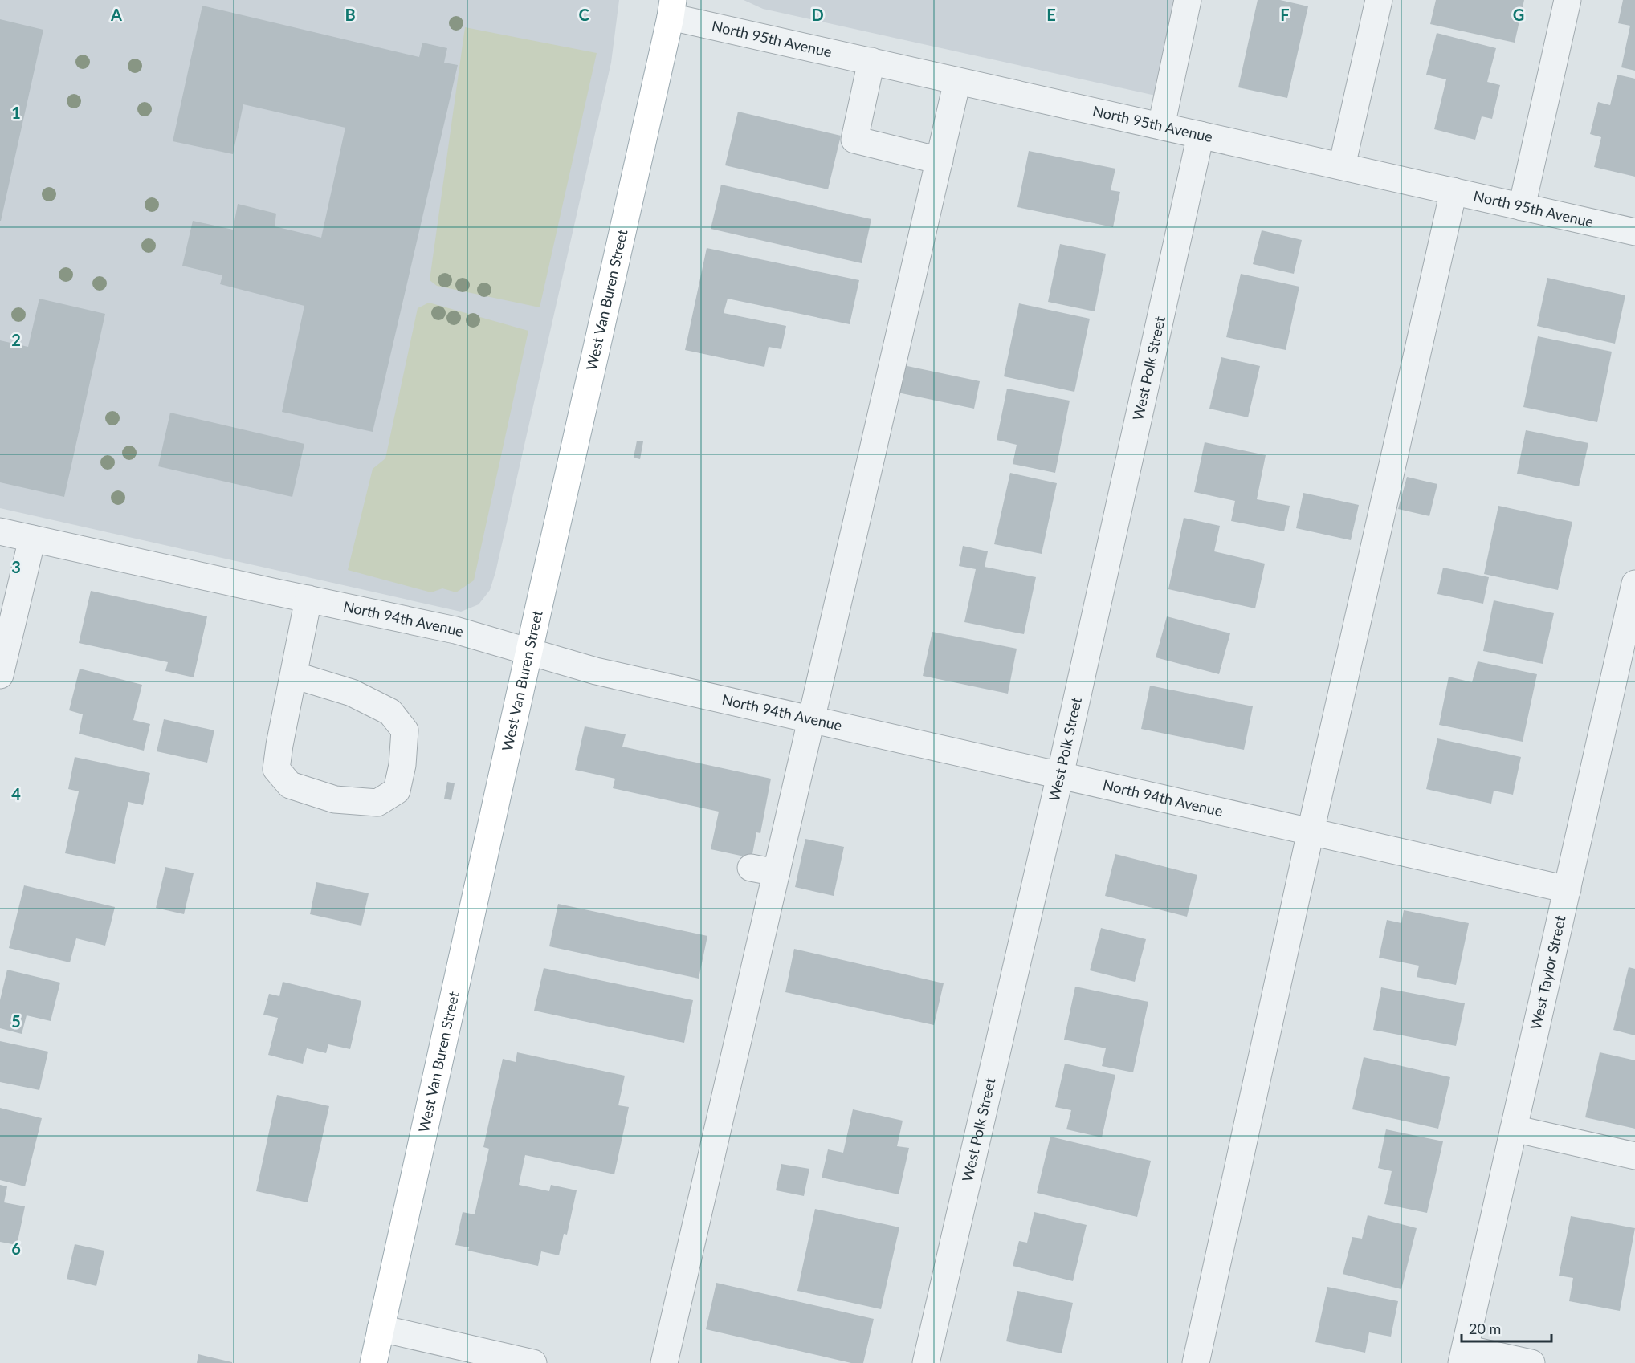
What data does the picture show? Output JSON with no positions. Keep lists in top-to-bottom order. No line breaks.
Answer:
{"streets":{"main road":["West Van Buren Street"],"street":["North 95th Avenue","West Polk Street","North 94th Avenue","West Taylor Street"]},"crossings":[["North 95th Avenue","West Van Buren Street"],["North 95th Avenue","West Polk Street"],["West Van Buren Street","North 94th Avenue"],["West Polk Street","North 94th Avenue"],["North 94th Avenue","West Taylor Street"]],"scale_bar":"20 m","grid":{"columns":["A","B","C","D","E","F","G"],"rows":["1","2","3","4","5","6"]}}
